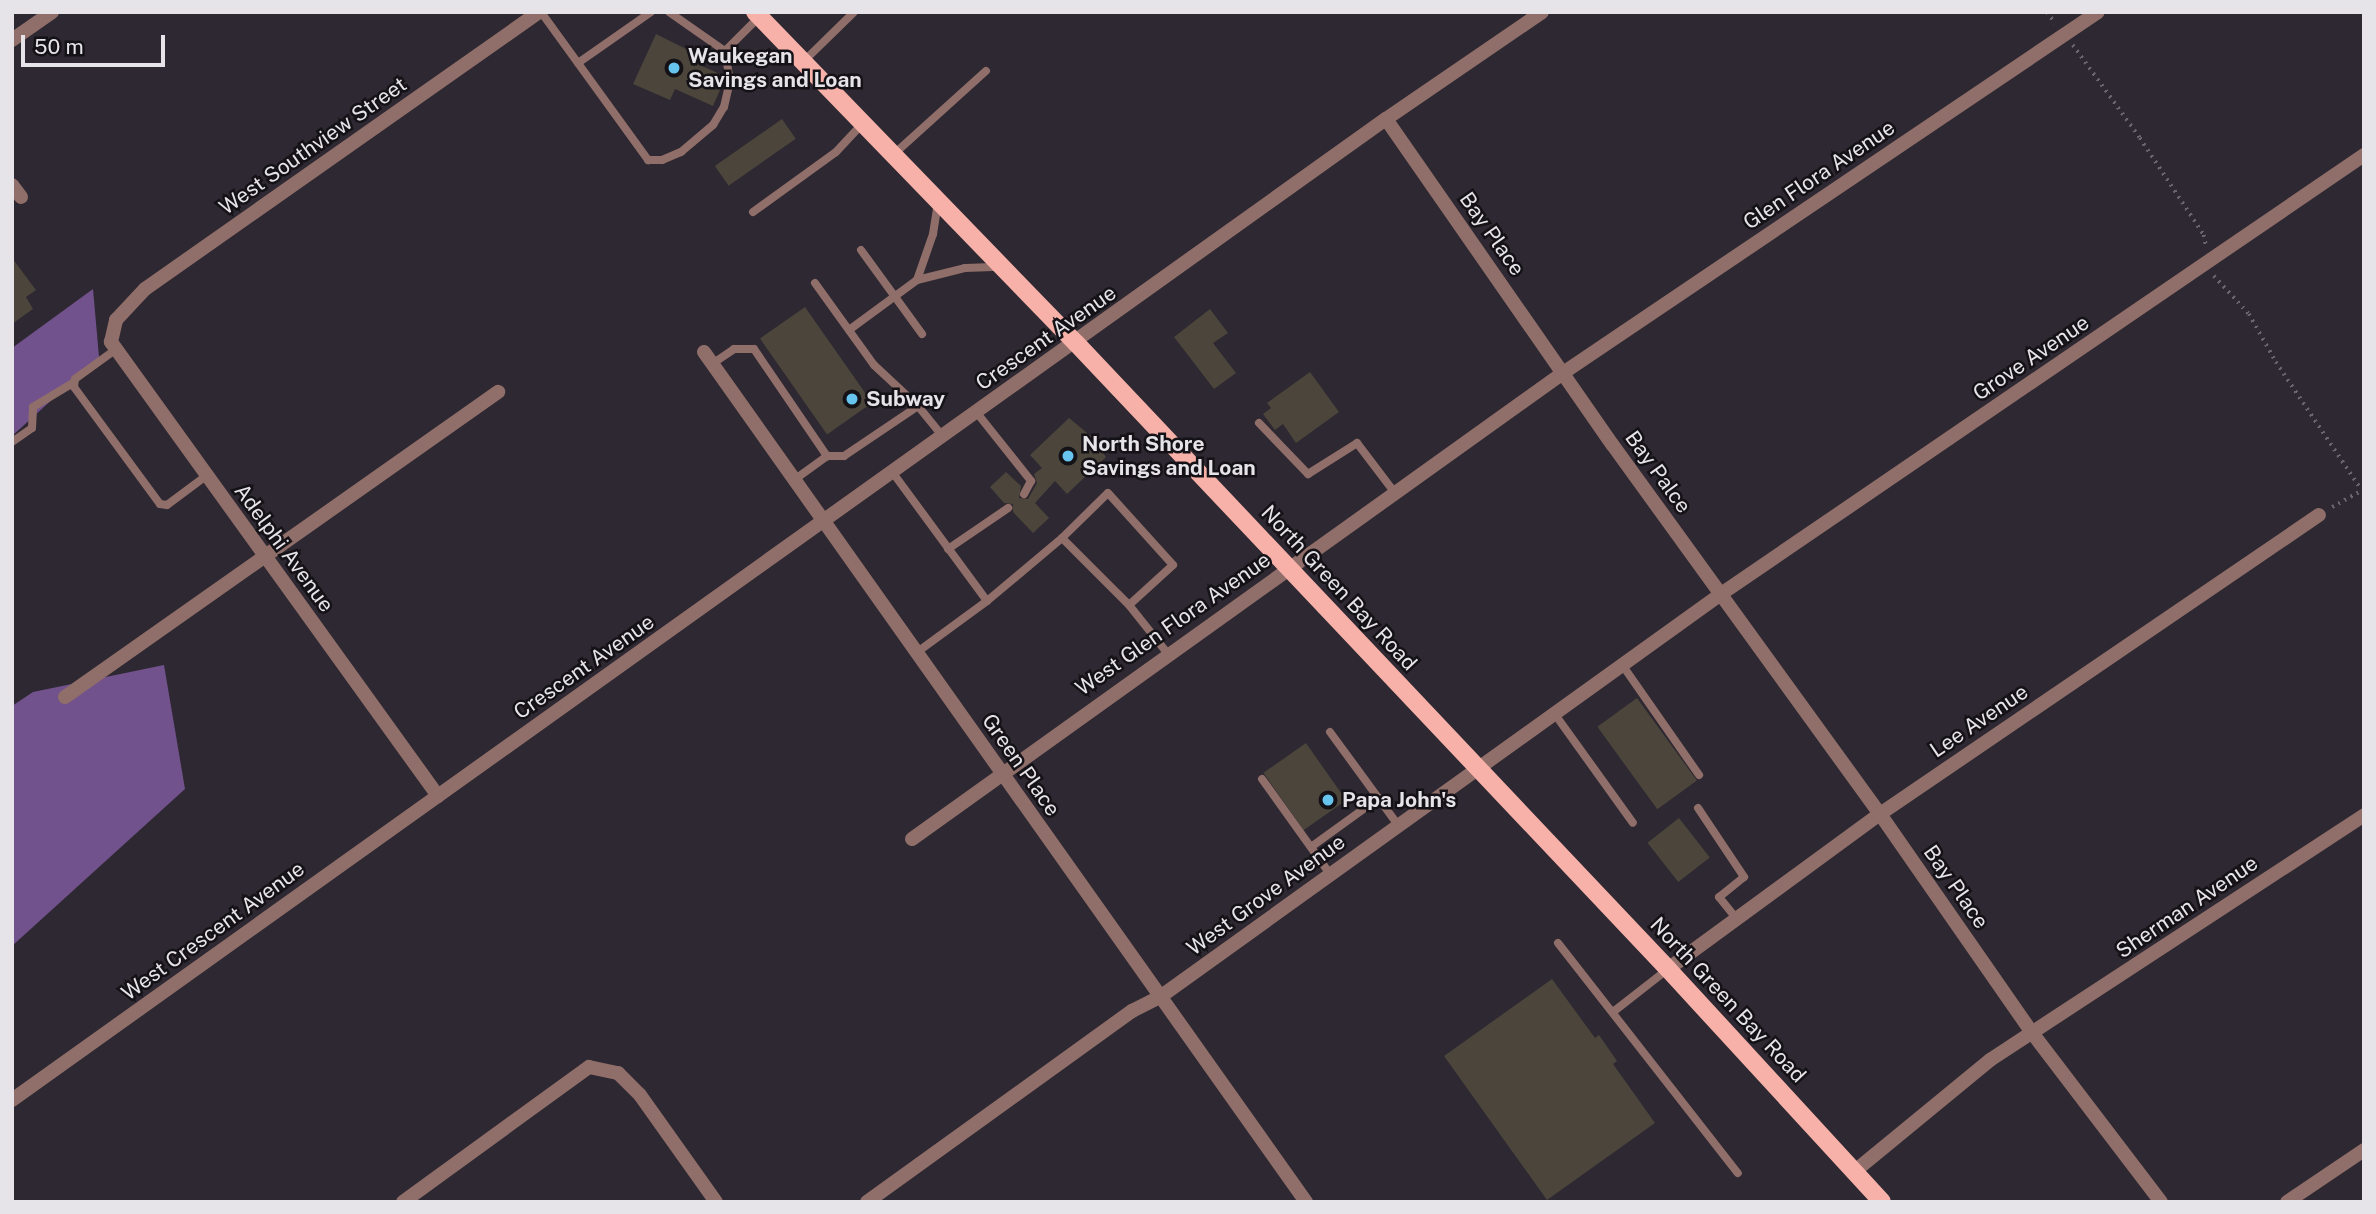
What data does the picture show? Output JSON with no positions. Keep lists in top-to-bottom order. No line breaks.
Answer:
{"streets":{"main road":["North Green Bay Road"],"street":["West Southview Street","Glen Flora Avenue","Bay Place","Crescent Avenue","Grove Avenue","Bay Palce","Adelphi Avenue","West Glen Flora Avenue","Lee Avenue","Green Place","West Grove Avenue","Sherman Avenue","West Crescent Avenue"]},"crossings":[["West Southview Street","Adelphi Avenue"],["Glen Flora Avenue","Bay Place"],["Glen Flora Avenue","Bay Palce"],["Glen Flora Avenue","West Glen Flora Avenue"],["Bay Place","Crescent Avenue"],["Bay Place","Grove Avenue"],["Bay Place","Bay Palce"],["Bay Place","West Glen Flora Avenue"],["Bay Place","Lee Avenue"],["Bay Place","West Grove Avenue"],["Bay Place","Sherman Avenue"],["Crescent Avenue","Adelphi Avenue"],["Crescent Avenue","North Green Bay Road"],["Crescent Avenue","Green Place"],["Crescent Avenue","West Crescent Avenue"],["Grove Avenue","Bay Palce"],["Grove Avenue","West Grove Avenue"],["Bay Palce","West Glen Flora Avenue"],["Bay Palce","West Grove Avenue"],["Adelphi Avenue","West Crescent Avenue"],["North Green Bay Road","West Glen Flora Avenue"],["North Green Bay Road","Lee Avenue"],["North Green Bay Road","West Grove Avenue"],["North Green Bay Road","Sherman Avenue"],["West Glen Flora Avenue","Green Place"],["Green Place","West Grove Avenue"]],"places":["Waukegan Savings and Loan","Subway","North Shore Savings and Loan","Papa John's"],"scale_bar":"50 m"}
